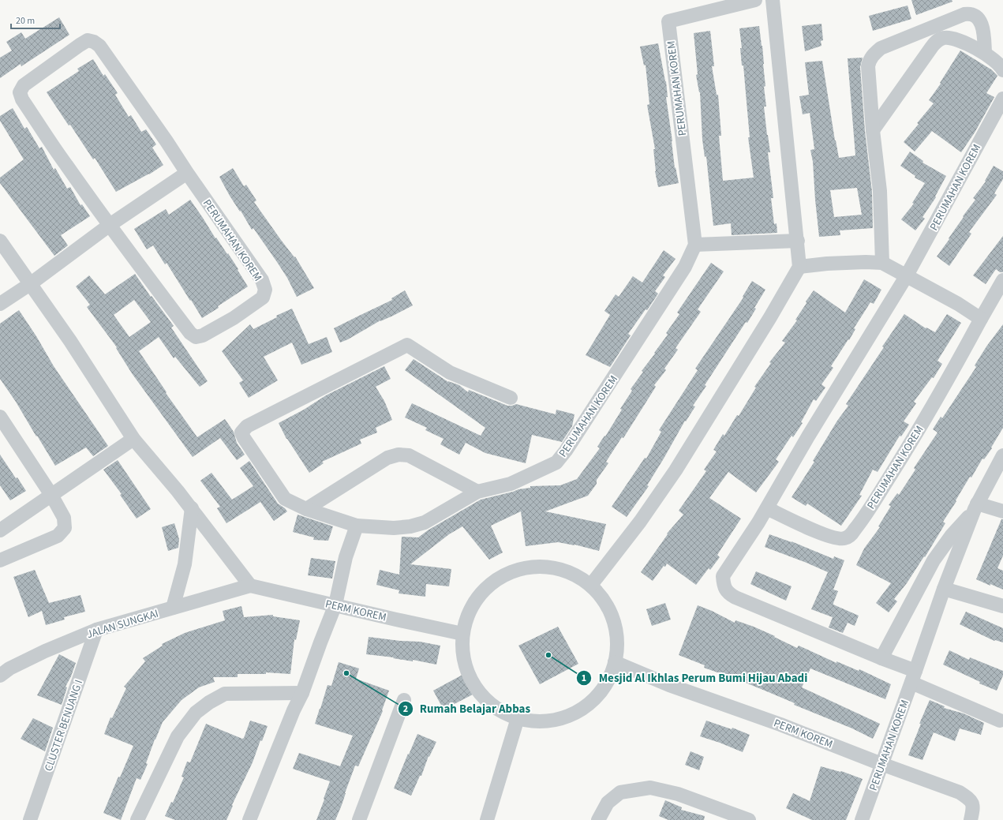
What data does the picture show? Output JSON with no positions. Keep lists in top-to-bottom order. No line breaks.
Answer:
{"streets":{"street":["PERUMAHAN KOREM","PERM KOREM","JALAN SUNGKAI","CLUSTER BENUANG I"]},"crossings":[["PERUMAHAN KOREM","PERM KOREM"],["PERM KOREM","JALAN SUNGKAI"],["JALAN SUNGKAI","CLUSTER BENUANG I"]],"places":["Mesjid Al Ikhlas Perum Bumi Hijau Abadi","Rumah Belajar Abbas"],"scale_bar":"20 m"}
